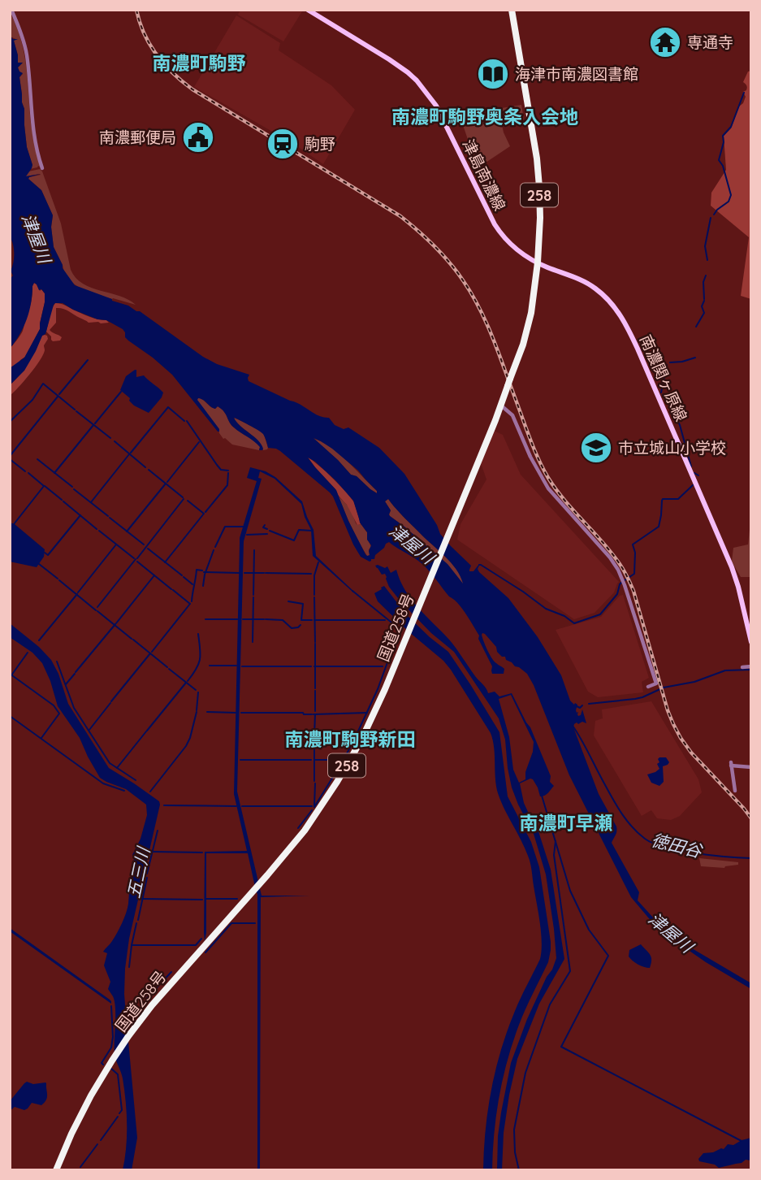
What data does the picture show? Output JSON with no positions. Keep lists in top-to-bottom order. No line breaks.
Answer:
{"streets":{"highway":["258","国道258号"],"main road":["津島南濃線","南濃関ヶ原線"]},"crossings":[["津島南濃線","南濃関ヶ原線"],["津島南濃線","国道258号"],["南濃関ヶ原線","国道258号"]],"districts":["南濃町駒野","南濃町駒野奥条入会地","南濃町駒野新田","南濃町早瀬"],"water":["津屋川","徳田谷","五三川"],"places":{"temple":["専通寺"],"library":["海津市南濃図書館"],"public building":["南濃郵便局"],"station":["駒野"],"school or university":["市立城山小学校"]}}
